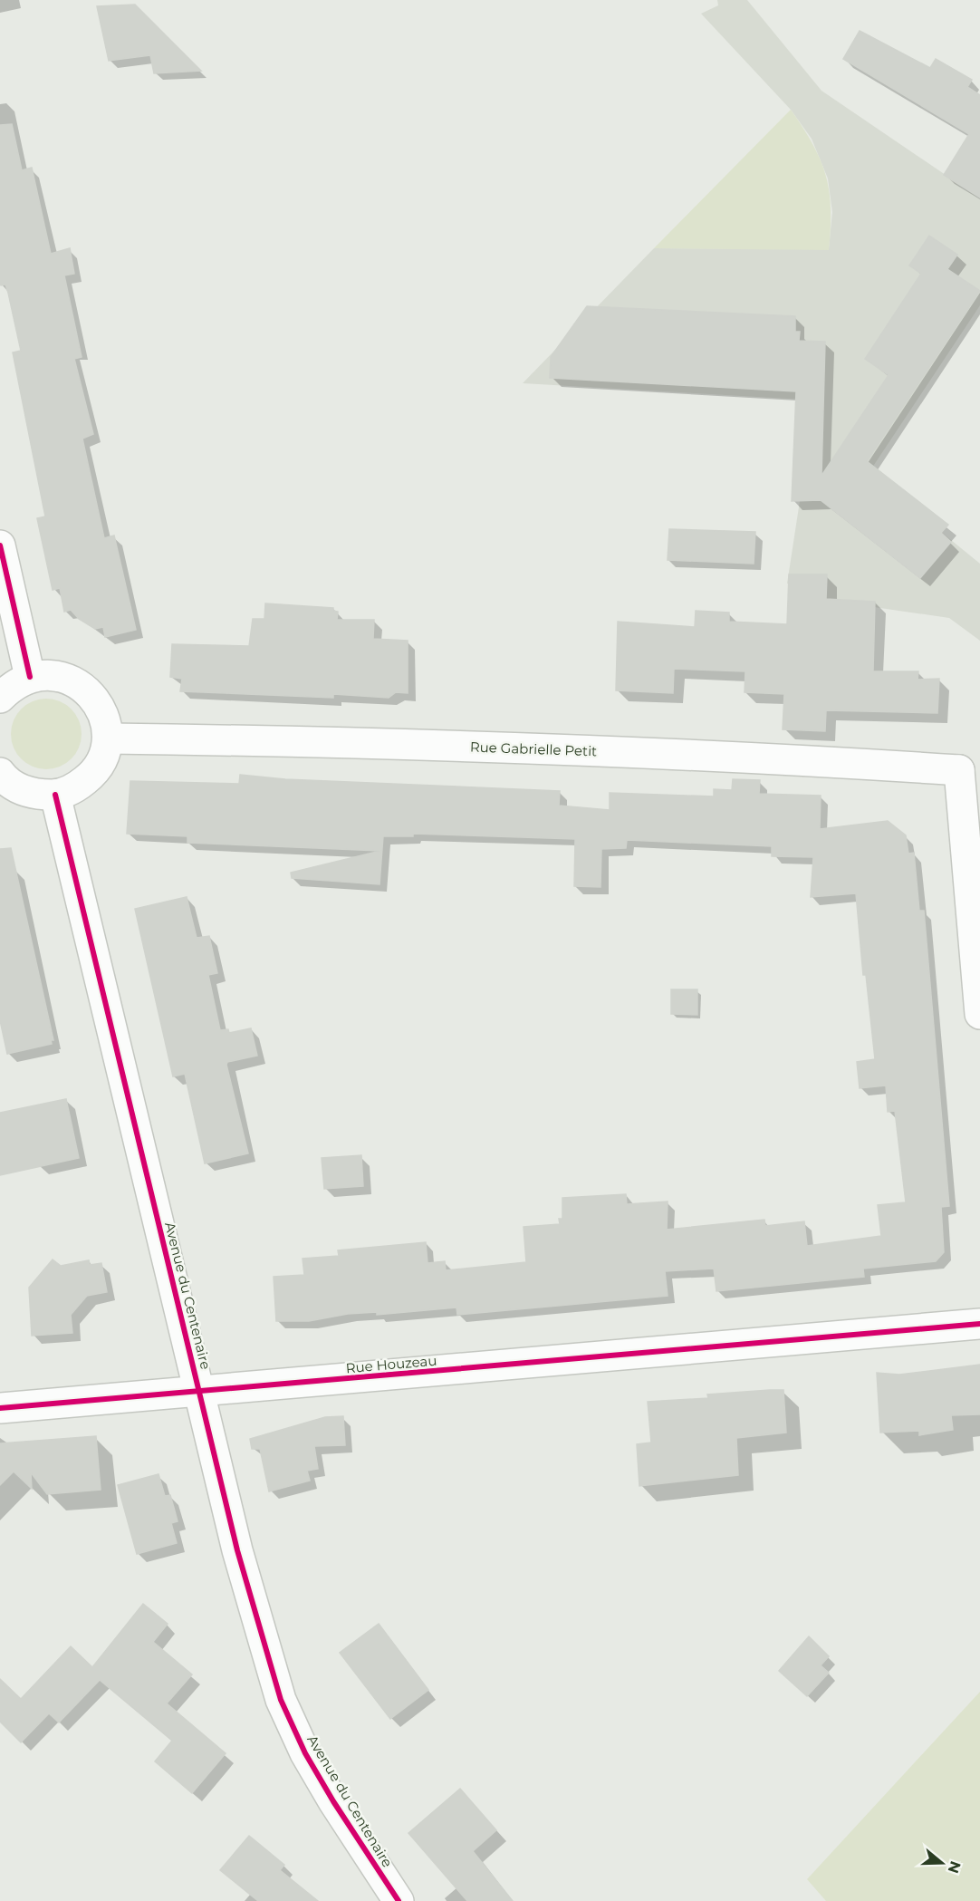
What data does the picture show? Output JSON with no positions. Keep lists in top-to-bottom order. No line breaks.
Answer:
{"streets":{"street":["Rue Gabrielle Petit","Avenue du Centenaire","Rue Houzeau"]},"crossings":[["Avenue du Centenaire","Rue Houzeau"]],"north":"right"}
